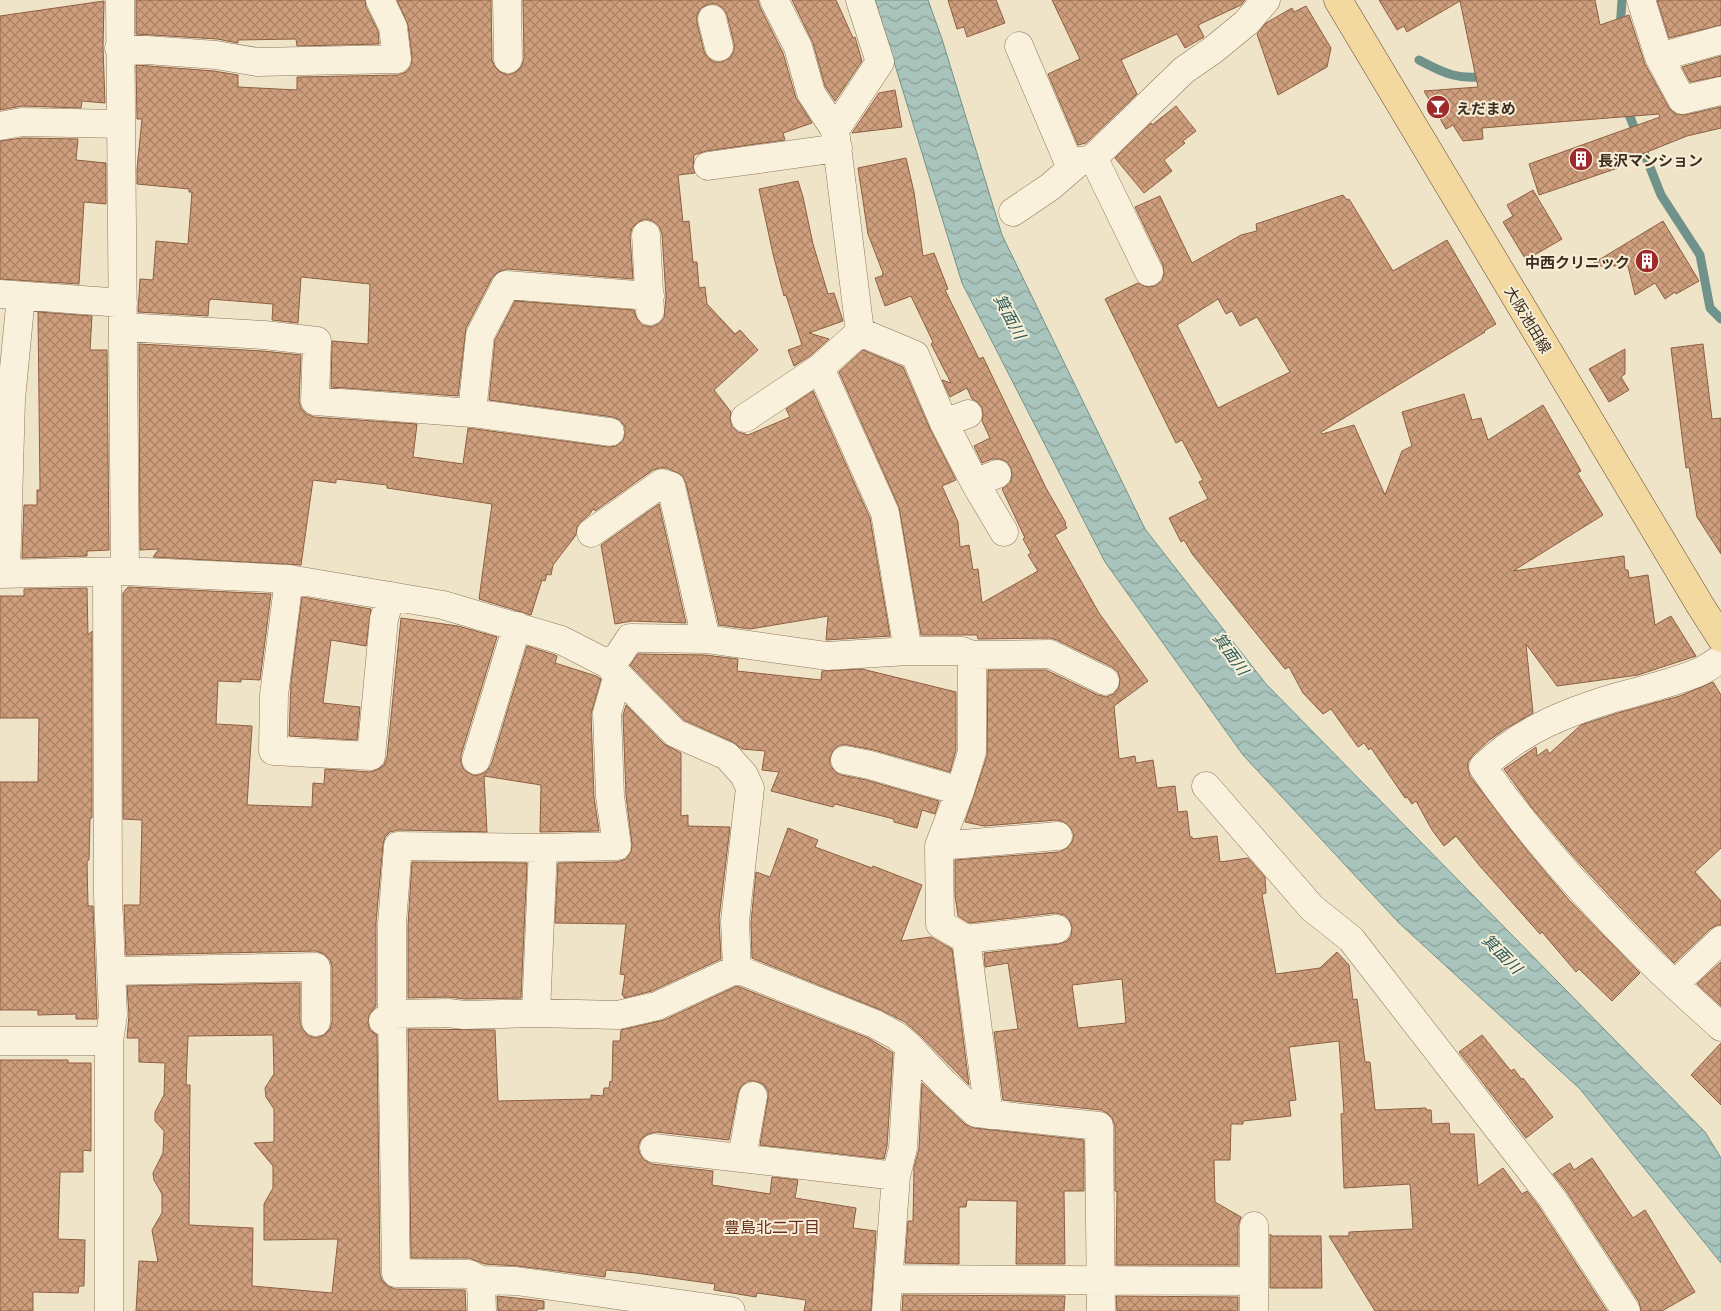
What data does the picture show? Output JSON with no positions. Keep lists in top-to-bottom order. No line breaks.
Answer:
{"streets":{"main road":["大阪池田線"]},"districts":["豊島北二丁目"],"water":["箕面川"],"places":{"bar":["えだまめ"],"building":["長沢マンション","中西クリニック"]}}
